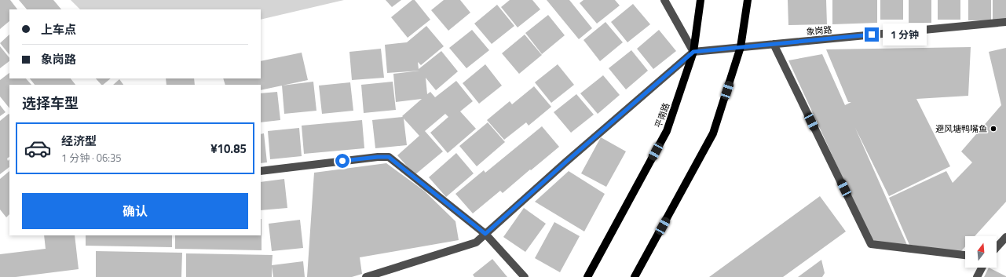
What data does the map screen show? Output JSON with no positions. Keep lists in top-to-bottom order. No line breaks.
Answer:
{"streets":{"main road":["平南路"],"street":["象岗路"]},"crossings":[["象岗路","平南路"]],"places":["避风塘鸭嘴鱼"],"north":"top","page":{"banner":["上车点","象岗路"],"bubble":"1 分钟","heading":"选择车型","list":[{"name":"经济型","note":"1 分钟 · 06:35","value":"¥10.85"}],"buttons":"确认"}}
